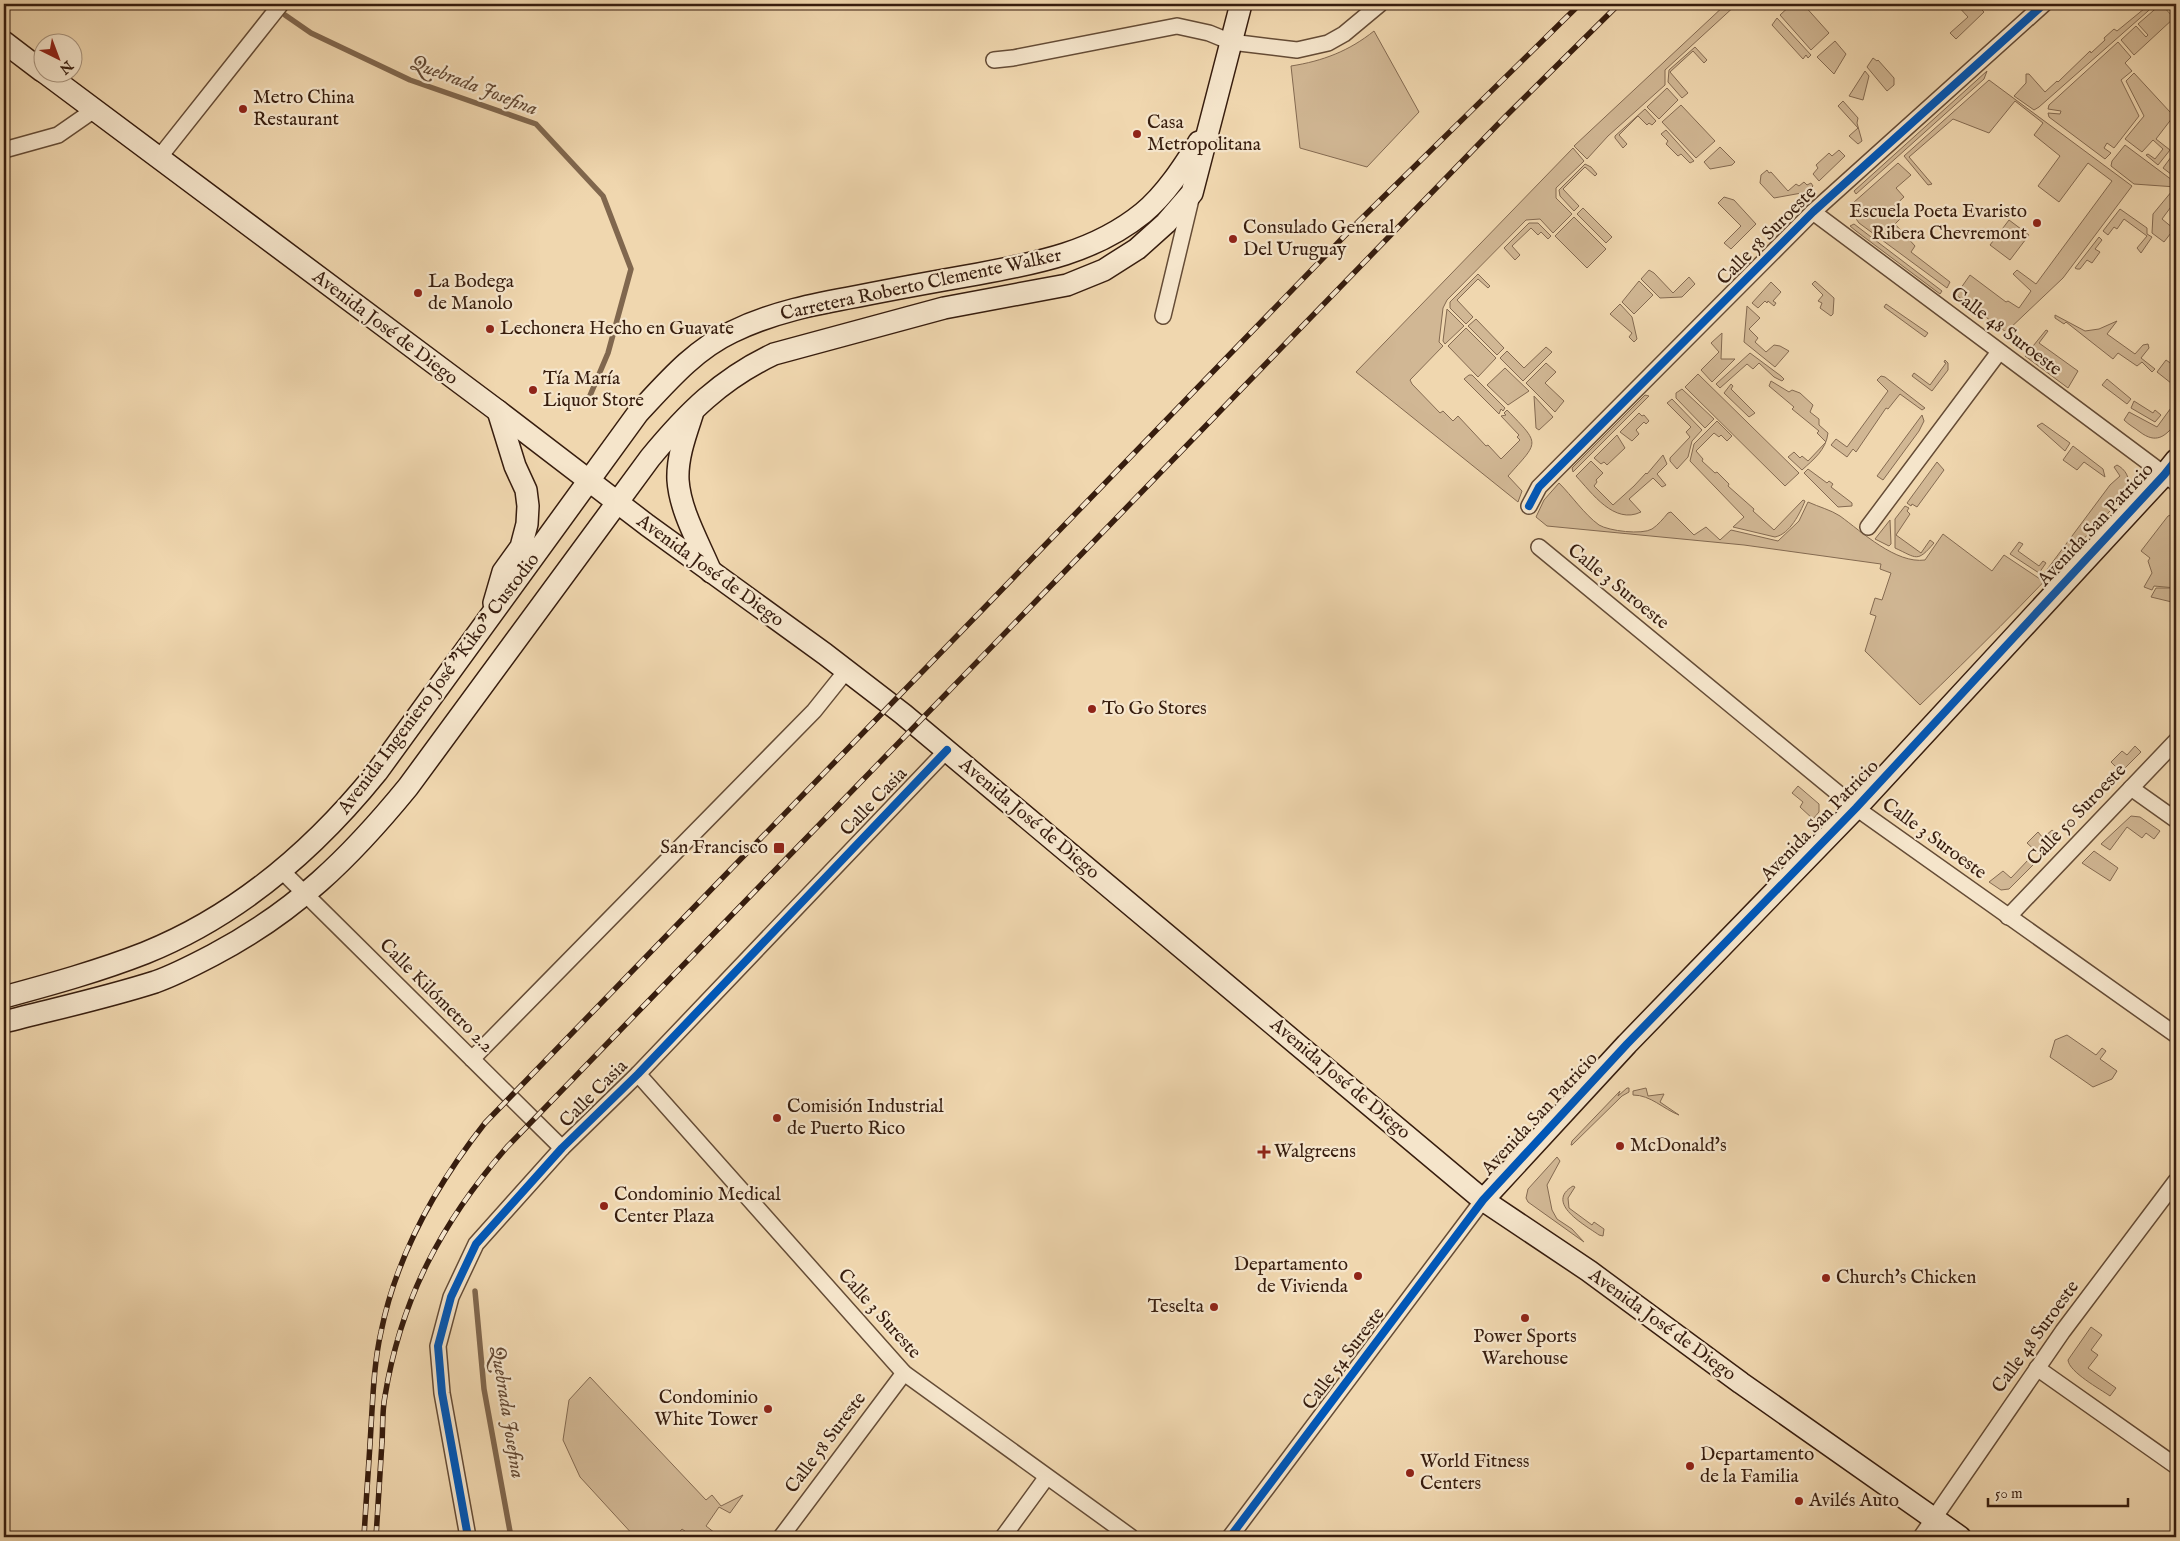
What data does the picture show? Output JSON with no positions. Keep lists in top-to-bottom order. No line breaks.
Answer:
{"streets":{"main road":["Carretera Roberto Clemente Walker","Avenida José de Diego","Avenida San Patricio","Avenida Ingeniero José \"Kiko\" Custodio"],"street":["Calle 58 Suroeste","Calle 48 Suroeste","Calle 3 Suroeste","Calle Casia","Calle 50 Suroeste","Calle Kilómetro 2.2","Calle 3 Sureste","Calle 54 Sureste","Calle 58 Sureste"]},"crossings":[["Calle 58 Suroeste","Calle 48 Suroeste"],["Carretera Roberto Clemente Walker","Avenida José de Diego"],["Carretera Roberto Clemente Walker","Avenida Ingeniero José \"Kiko\" Custodio"],["Avenida José de Diego","Calle 48 Suroeste"],["Avenida José de Diego","Avenida San Patricio"],["Avenida José de Diego","Avenida Ingeniero José \"Kiko\" Custodio"],["Avenida José de Diego","Calle Casia"],["Avenida José de Diego","Calle 54 Sureste"],["Calle 48 Suroeste","Avenida San Patricio"],["Avenida San Patricio","Calle 3 Suroeste"],["Avenida San Patricio","Calle 54 Sureste"],["Calle 3 Suroeste","Calle 50 Suroeste"],["Avenida Ingeniero José \"Kiko\" Custodio","Calle Kilómetro 2.2"],["Calle Casia","Calle Kilómetro 2.2"],["Calle Casia","Calle 3 Sureste"],["Calle 3 Sureste","Calle 58 Sureste"]],"water":["Quebrada Josefina"],"places":{"other":["Metro China Restaurant","Casa Metropolitana","Escuela Poeta Evaristo Ribera Chevremont","Consulado General Del Uruguay","La Bodega de Manolo","Lechonera Hecho en Guavate","Tía María Liquor Store","To Go Stores","Comisión Industrial de Puerto Rico","McDonald's","Condominio Medical Center Plaza","Departamento de Vivienda","Church's Chicken","Teselta","Power Sports Warehouse","Condominio White Tower","Departamento de la Familia","World Fitness Centers","Avilés Auto"],"transit":["San Francisco"],"health":["Walgreens"]},"scale_bar":"50 m","north":"bottom right"}
